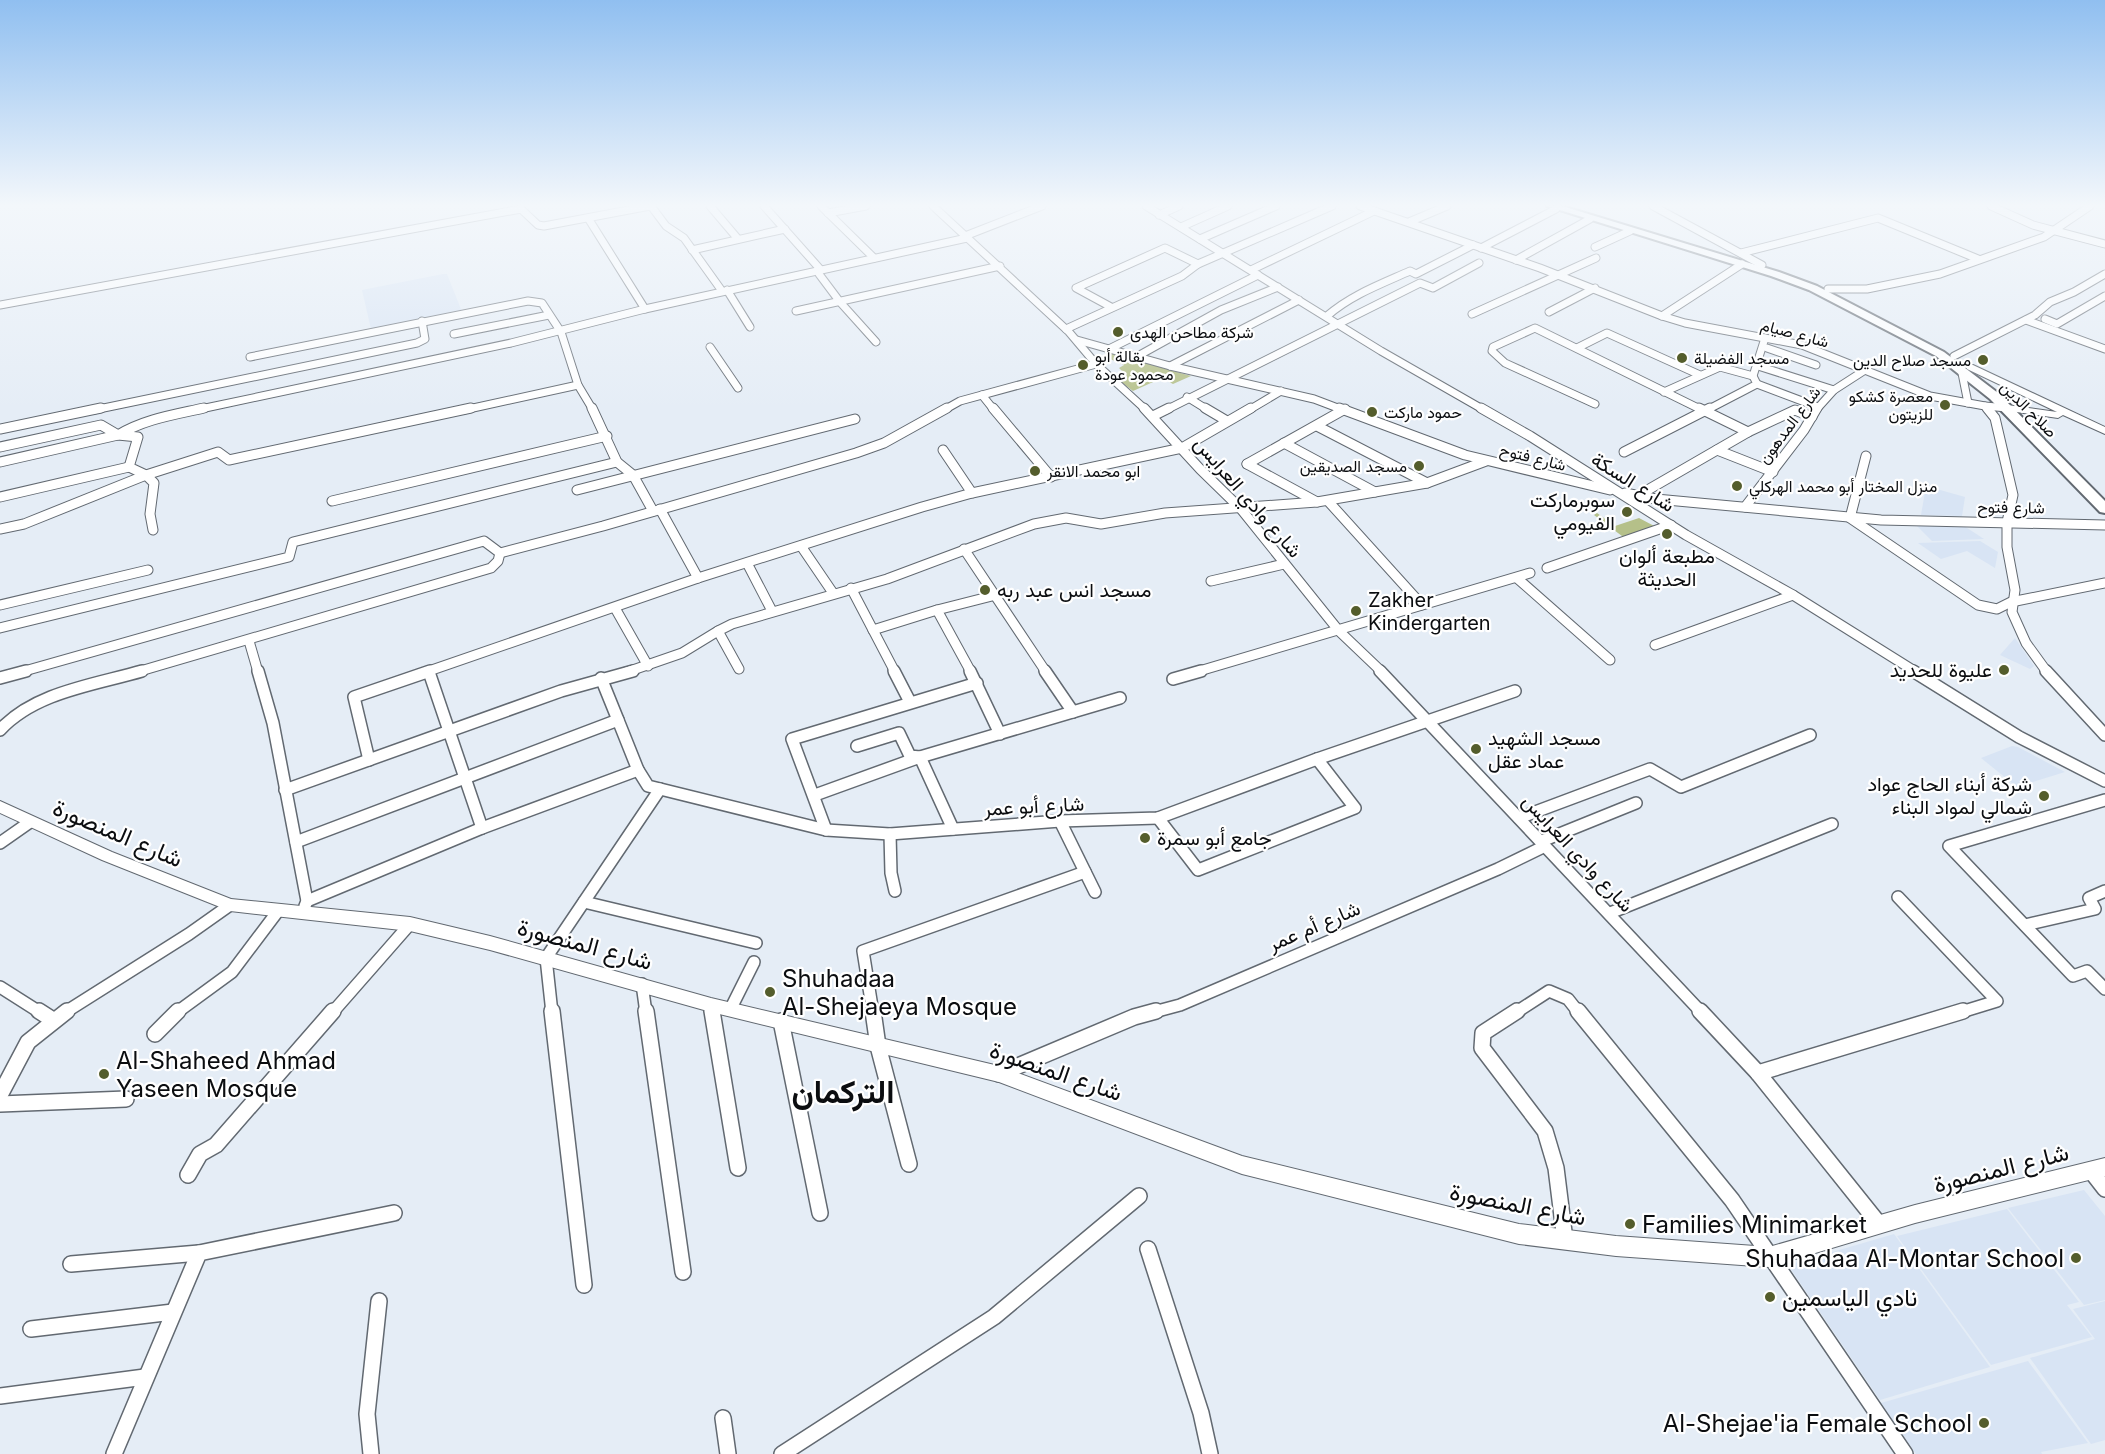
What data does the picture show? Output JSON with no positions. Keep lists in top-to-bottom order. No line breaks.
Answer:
{"streets":{"highway":["صلاح الدين"],"main road":["شارع المنصورة"],"street":["شارع صيام","شارع المدهون","شارع فتوح","شارع السكة","شارع وادي العرايس","شارع أبو عمر","شارع أم عمر"]},"crossings":[["شارع صيام","صلاح الدين"],["شارع صيام","شارع المدهون"],["شارع المدهون","شارع فتوح"],["شارع فتوح","شارع السكة"],["شارع فتوح","شارع وادي العرايس"],["شارع وادي العرايس","شارع أبو عمر"],["شارع وادي العرايس","شارع المنصورة"],["شارع وادي العرايس","شارع أم عمر"],["شارع المنصورة","شارع أم عمر"]],"districts":["التركمان"],"places":["شركة مطاحن الهدى","مسجد الفضيلة","مسجد صلاح الدين","بقالة أبو محمود عودة","معصرة كشكو للزيتون","حمود ماركت","مسجد الصديقين","ابو محمد الانقر","منزل المختار أبو محمد الهركلي","سوبرماركت الفيومي","مطبعة ألوان الحديثة","مسجد انس عبد ربه","Zakher Kindergarten","عليوة للحديد","مسجد الشهيد عماد عقل","شركة أبناء الحاج عواد شمالي لمواد البناء","جامع أبو سمرة","Shuhadaa Al-Shejaeya Mosque","Al-Shaheed Ahmad Yaseen Mosque","Families Minimarket","Shuhadaa Al-Montar School","نادي الياسمين","Al-Shejae'ia Female School"]}
